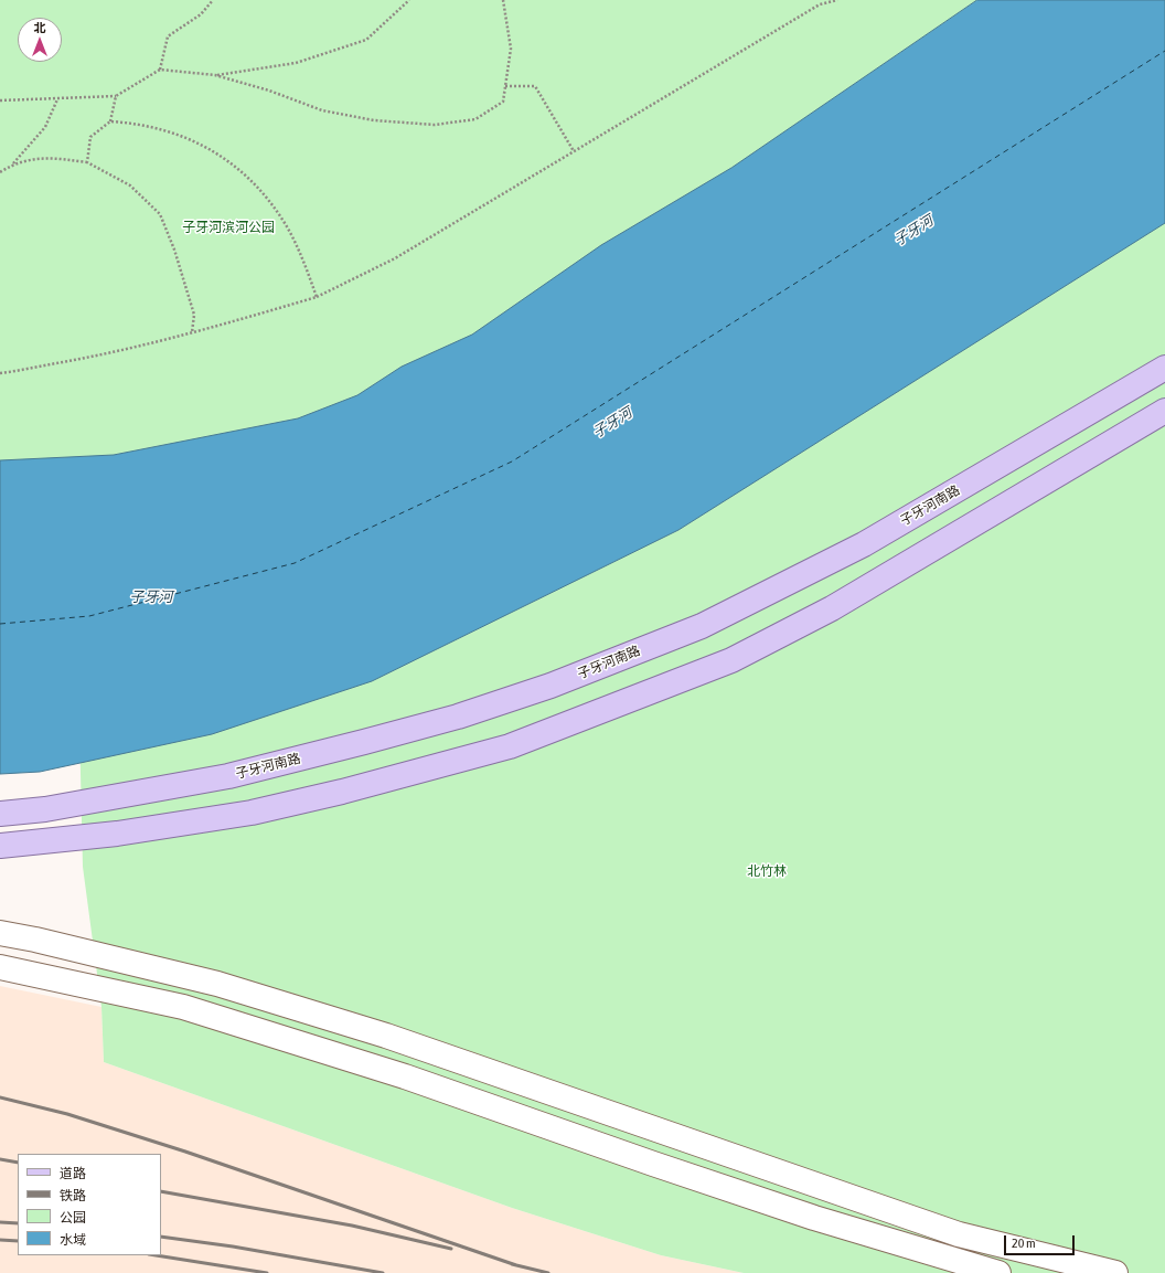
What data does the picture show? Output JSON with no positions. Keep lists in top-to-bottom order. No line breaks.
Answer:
{"streets":{"main road":["子牙河南路"]},"water":["子牙河"],"parks":["子牙河滨河公园","北竹林"],"legend":["道路","铁路","公园","水域"],"scale_bar":"20 m","north":"top"}
